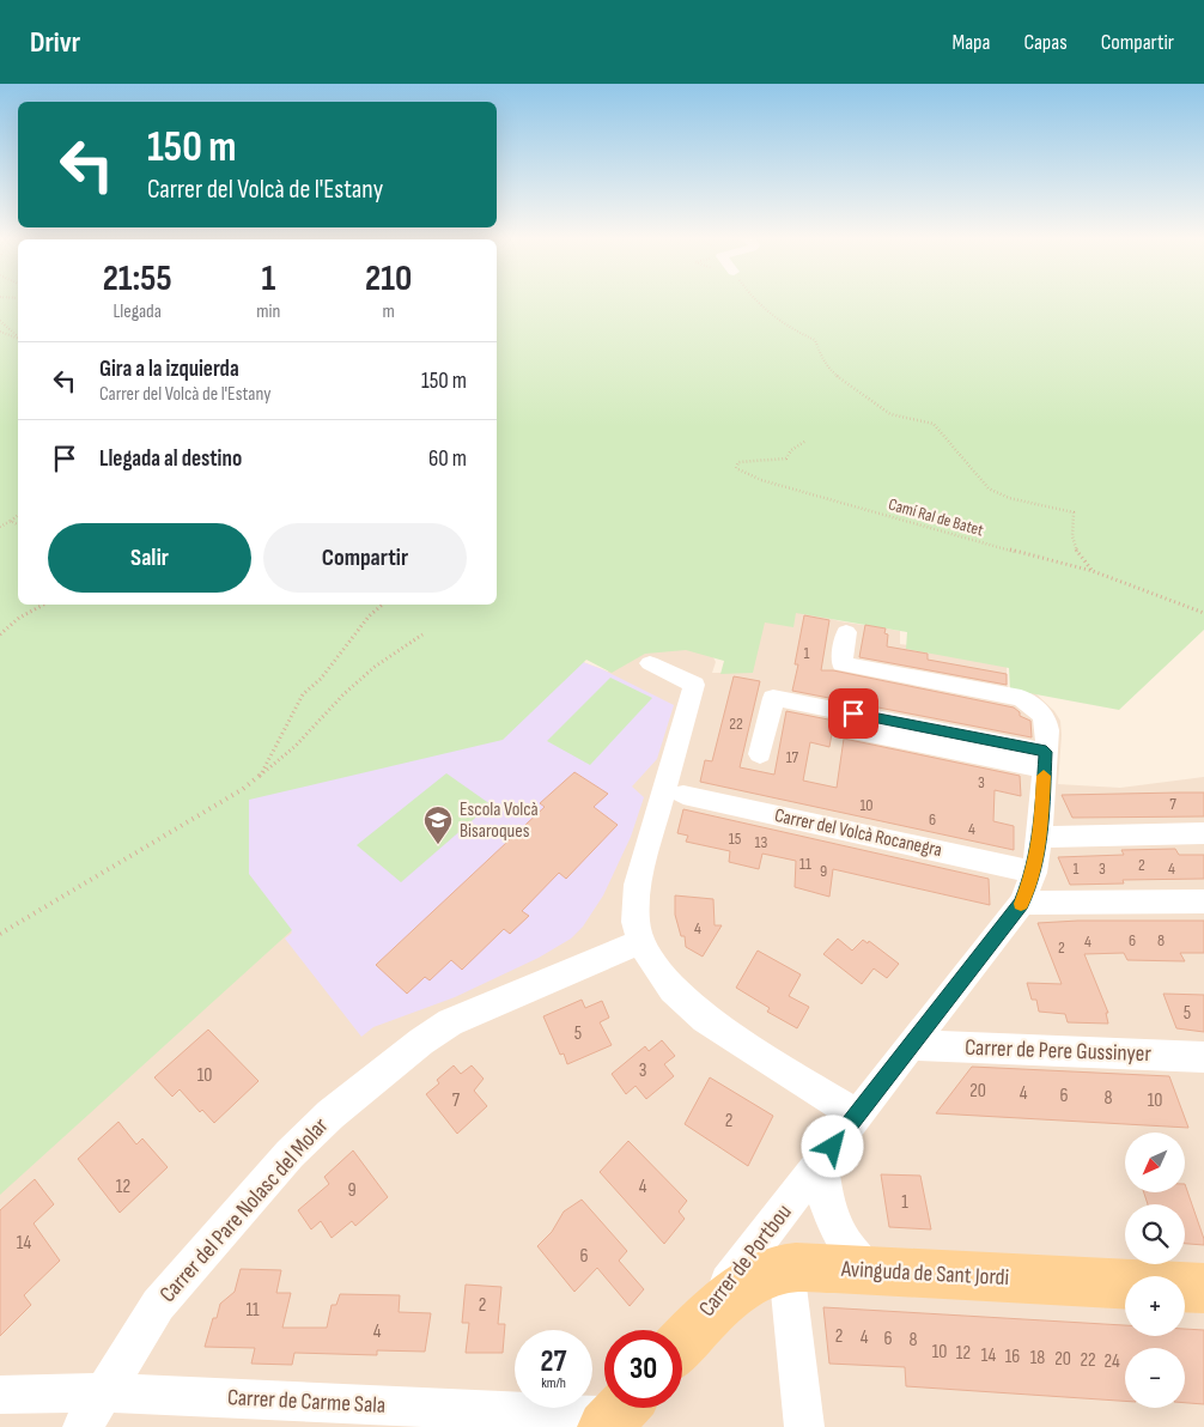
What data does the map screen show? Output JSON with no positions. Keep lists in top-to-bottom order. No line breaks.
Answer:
{"streets":{"main road":["Avinguda de Sant Jordi"],"street":["Carrer del Volcà Rocanegra","Carrer de Pere Gussinyer","Carrer del Pare Nolasc del Molar","Carrer de Portbou","Carrer de Carme Sala"],"path":["Camí Ral de Batet"]},"crossings":[["Carrer del Volcà Rocanegra","Carrer de Portbou"],["Carrer de Pere Gussinyer","Carrer de Portbou"],["Carrer del Pare Nolasc del Molar","Carrer de Carme Sala"]],"places":{"school or university":["Escola Volcà Bisaroques"]},"house_numbers":["1","22","17","3","7","10","6","4","15","13","11","2","1","3","4","9","4","6","8","4","2","5","5","3","10","20","4","6","8","7","10","2","12","4","9","1","14","6","2","11","4","2","4","6","8","10","12","14","16","18","20","22","24"],"north":"bottom left","page":{"header":"Drivr","nav":["Mapa","Capas","Compartir"],"turn":["150 m","Carrer del Volcà de l'Estany"],"eta":["21:55","Llegada","1","min","210","m"],"list":[{"name":"Gira a la izquierda","note":"Carrer del Volcà de l'Estany","value":"150 m"},{"name":"Llegada al destino","value":"60 m"}],"buttons":["Salir","Compartir"],"map_buttons":["+","−"],"speed":"27 km/h","limit":"30"}}
